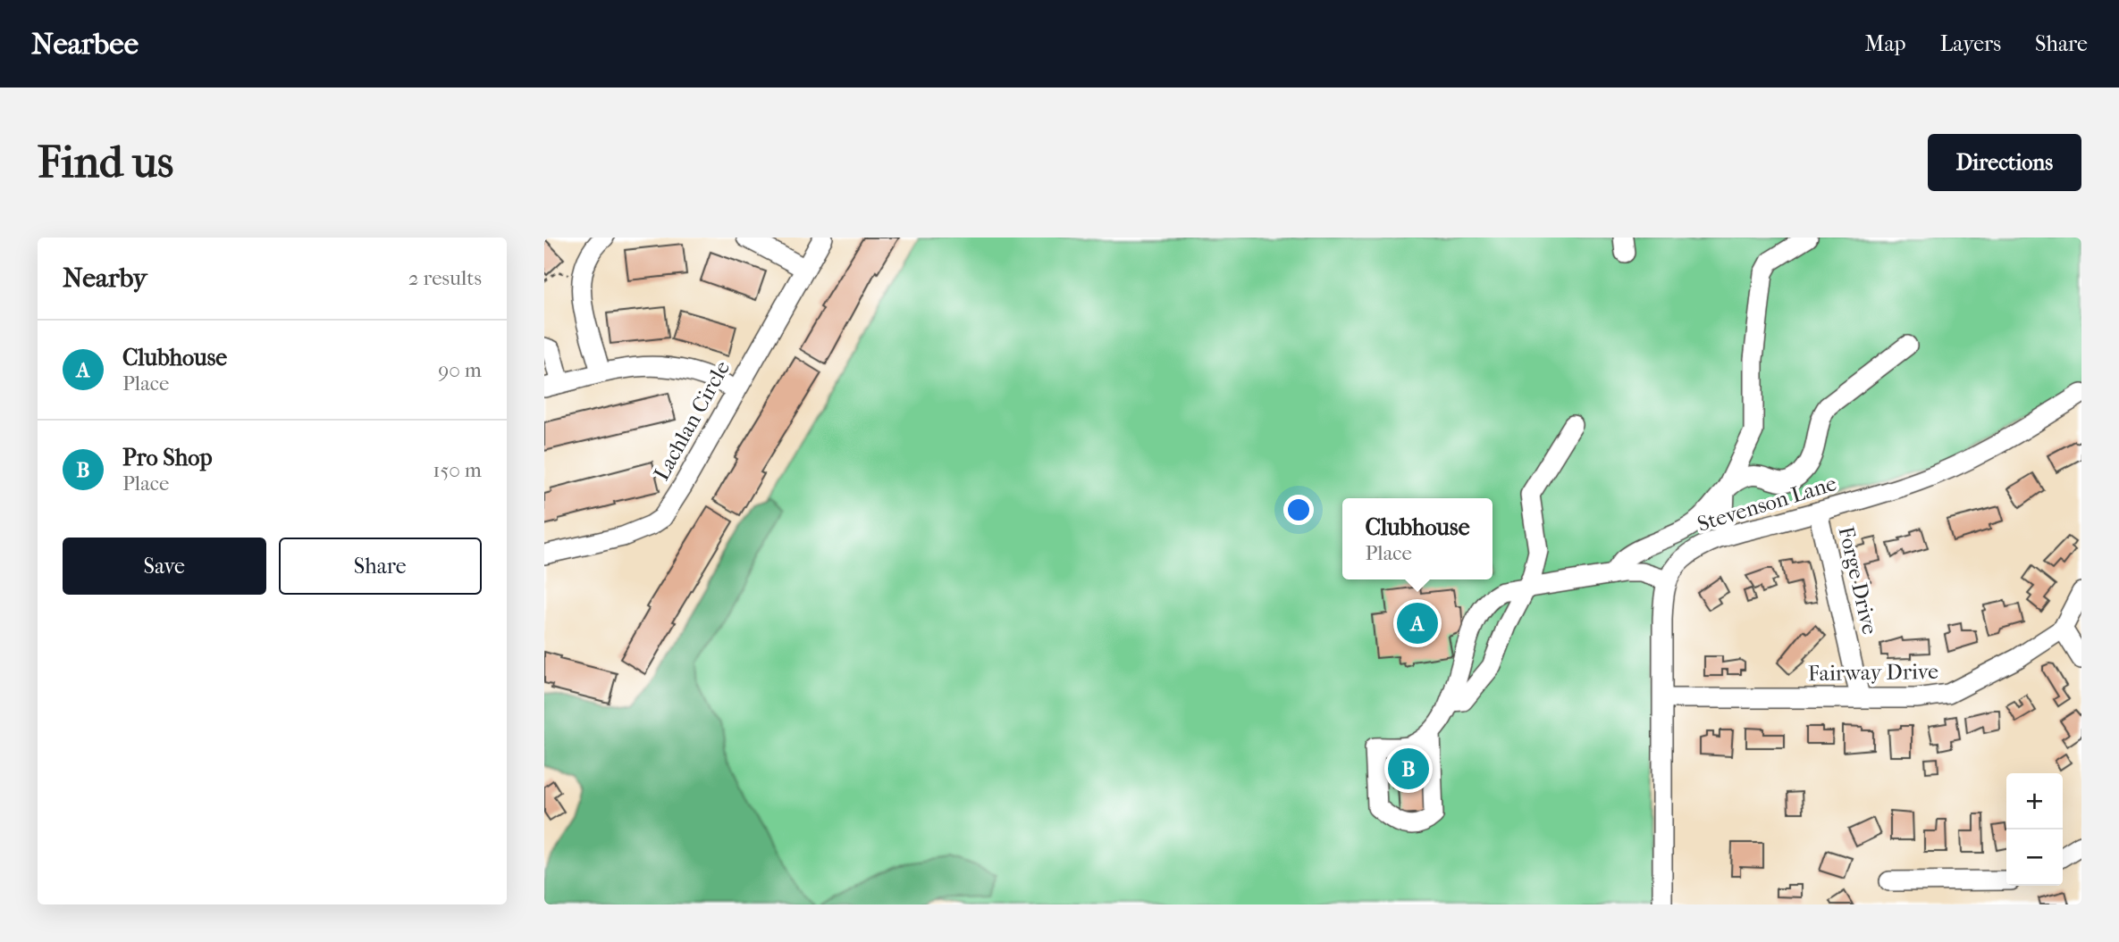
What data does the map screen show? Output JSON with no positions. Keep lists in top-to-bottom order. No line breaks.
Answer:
{"streets":{"street":["Lachlan Circle","Stevenson Lane","Forge Drive","Fairway Drive"]},"crossings":[["Stevenson Lane","Forge Drive"],["Forge Drive","Fairway Drive"]],"page":{"header":"Nearbee","nav":["Map","Layers","Share"],"buttons":["Directions",["Save","Share"]],"title":"Find us","heading":["Nearby","2 results"],"list":[{"mark":"A","name":"Clubhouse","note":"Place","value":"90 m"},{"mark":"B","name":"Pro Shop","note":"Place","value":"150 m"}],"popup":["Clubhouse","Place"],"pins":["A","B"],"map_buttons":["+","−"]}}
